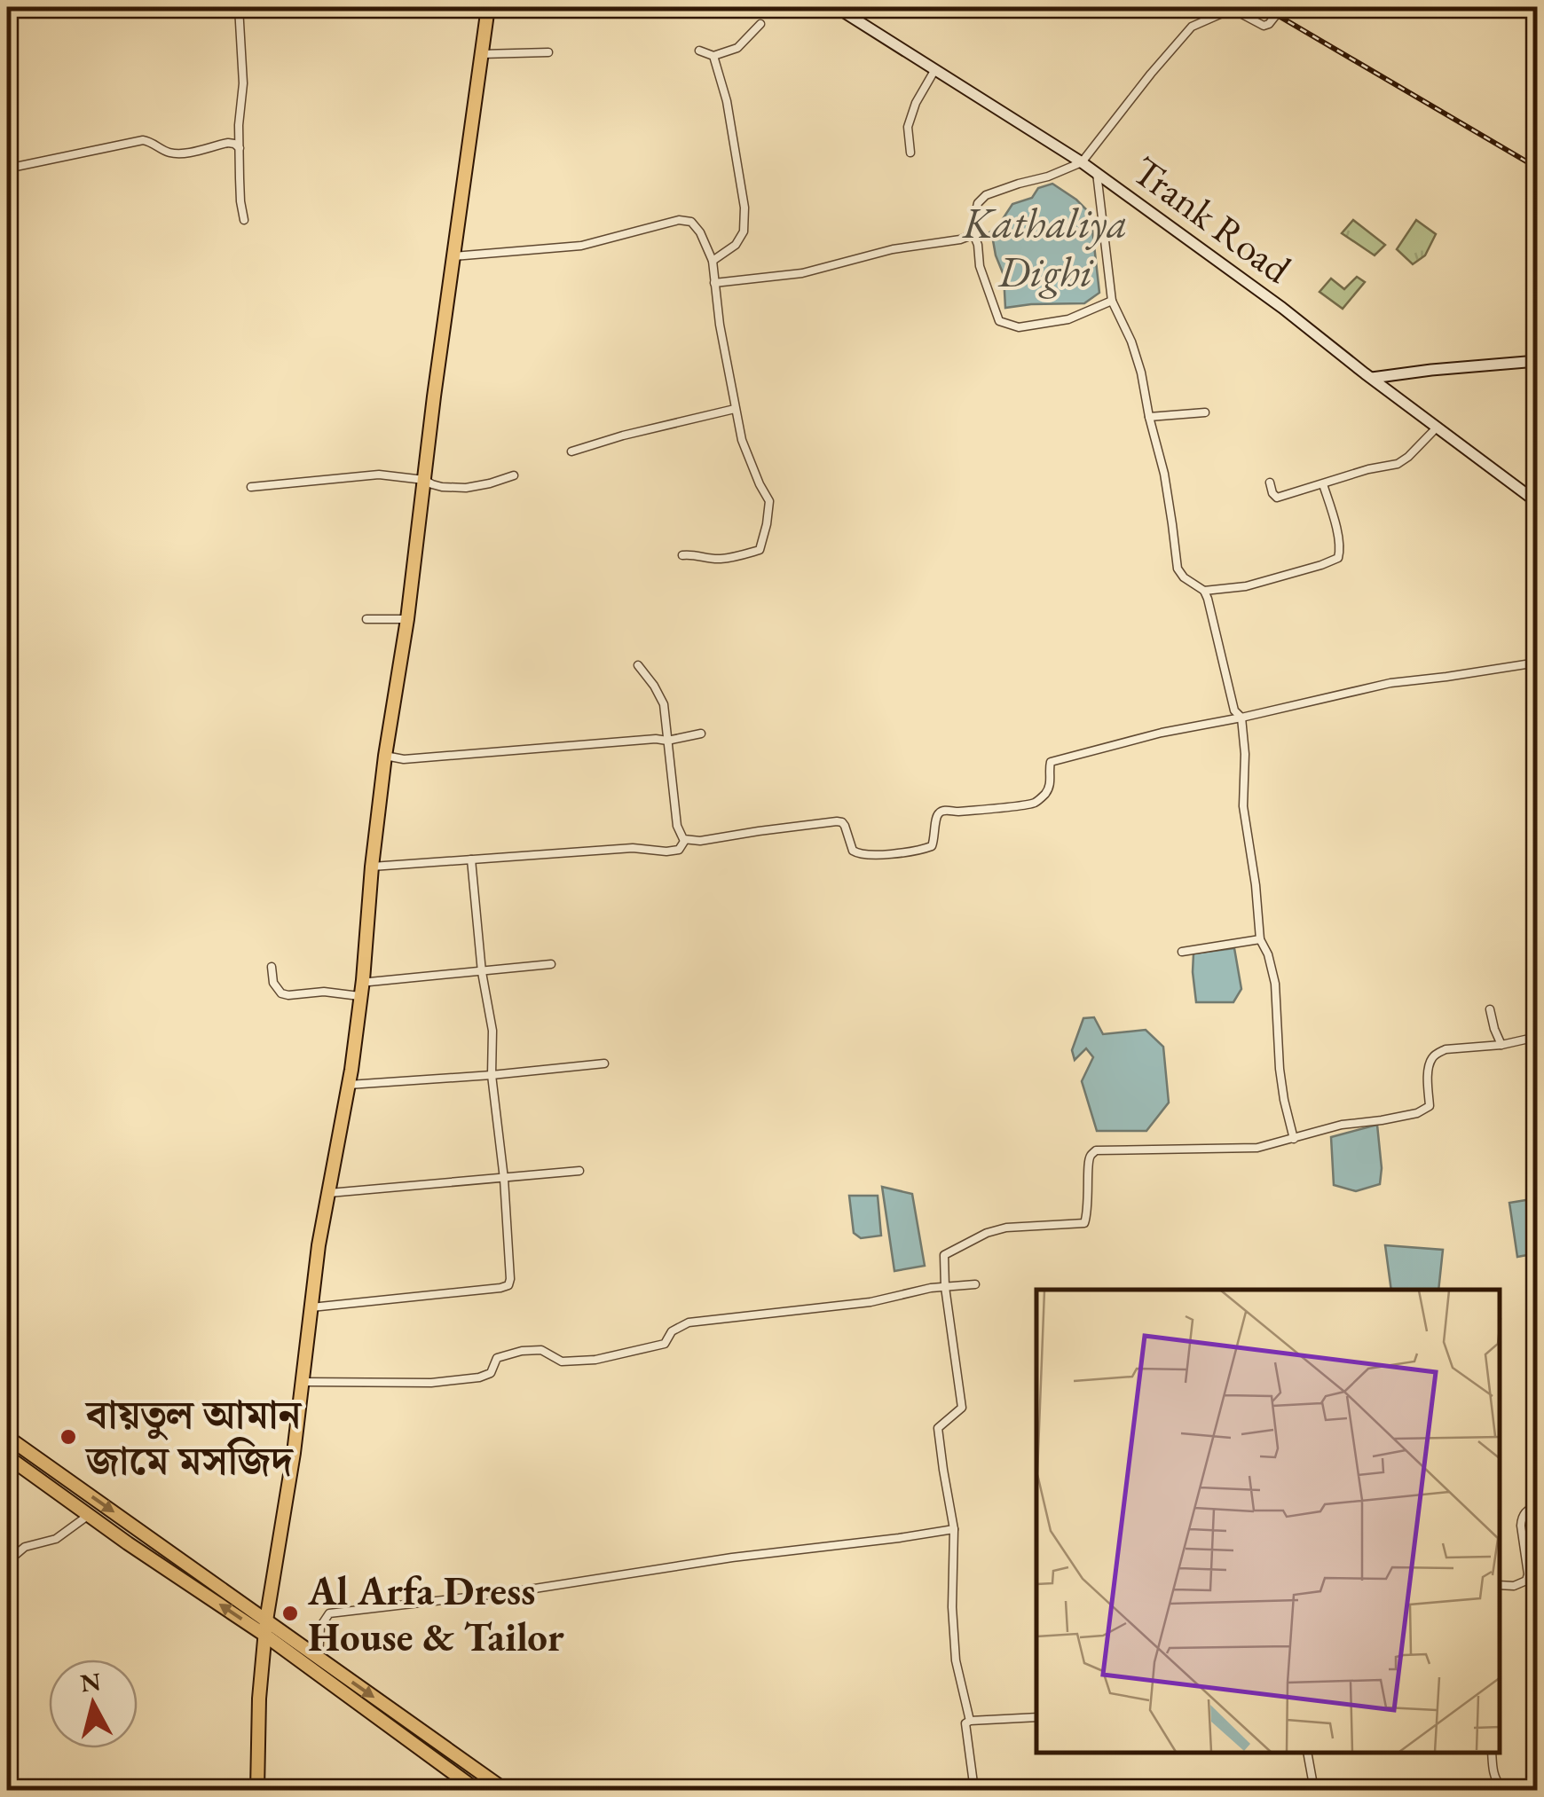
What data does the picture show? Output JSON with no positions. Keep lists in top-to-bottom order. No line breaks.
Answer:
{"streets":{"main road":["Trank Road"]},"water":["Kathaliya Dighi"],"places":["বায়তুল আমান জামে মসজিদ","Al Arfa Dress House & Tailor"],"north":"top"}
